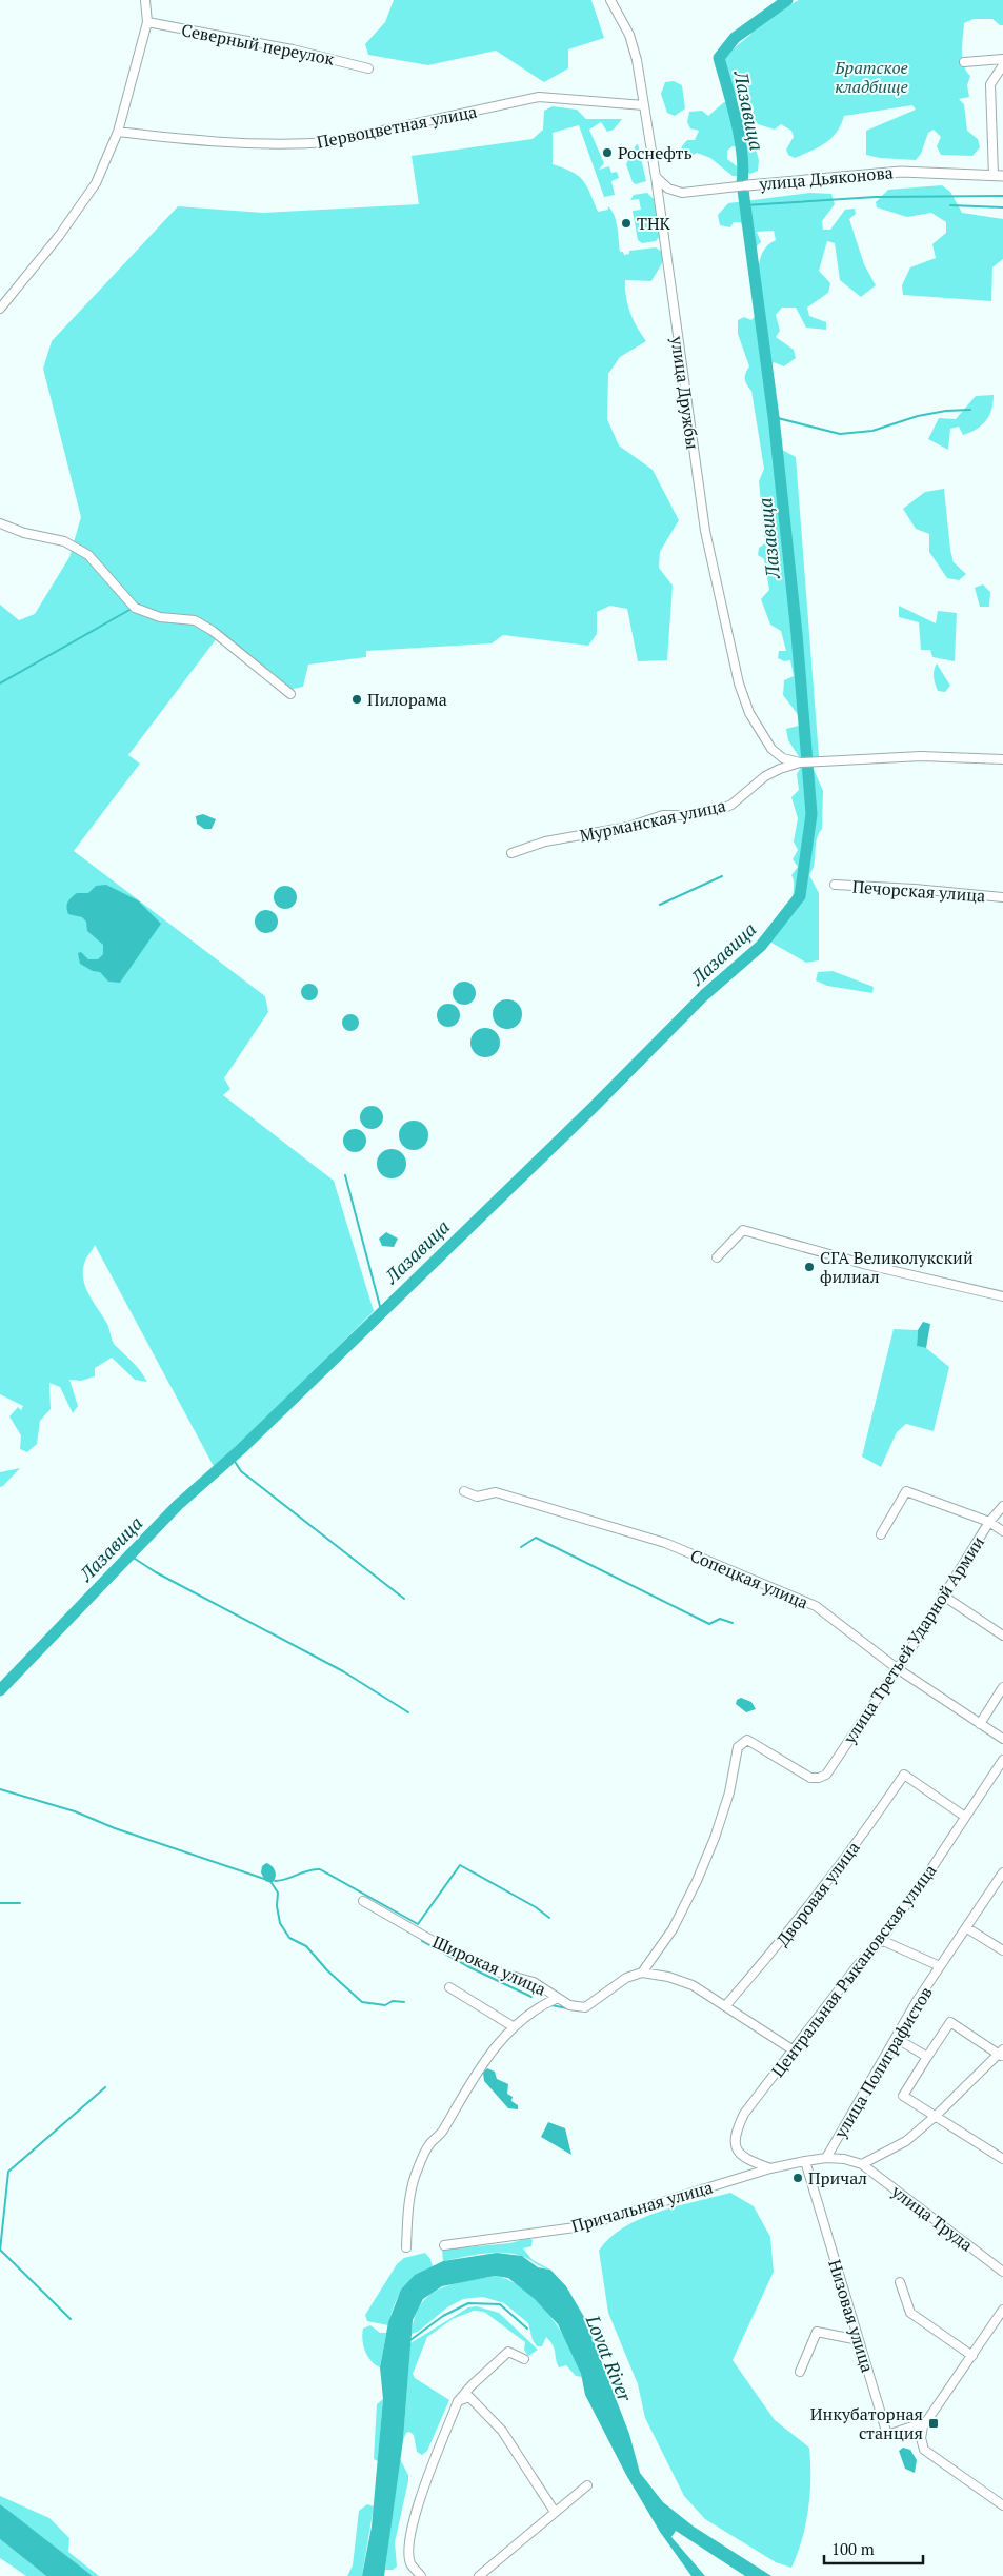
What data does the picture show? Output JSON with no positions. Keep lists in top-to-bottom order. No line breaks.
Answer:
{"streets":{"main road":["улица Дьяконова"],"street":["Северный переулок","Первоцветная улица","улица Дружбы","Мурманская улица","Печорская улица","Сопецкая улица","улица Третьей Ударной Армии","Дворовая улица","Широкая улица","Центральная Рыкановская улица","улица Полиграфистов","Причальная улица","улица Труда","Низовая улица"]},"crossings":[["Первоцветная улица","улица Дружбы"],["улица Дьяконова","улица Дружбы"],["улица Дружбы","Мурманская улица"],["Сопецкая улица","улица Третьей Ударной Армии"],["улица Третьей Ударной Армии","Широкая улица"],["Дворовая улица","Центральная Рыкановская улица"],["Центральная Рыкановская улица","Причальная улица"],["улица Полиграфистов","Причальная улица"],["улица Полиграфистов","улица Труда"],["Причальная улица","улица Труда"],["Причальная улица","Низовая улица"]],"water":["Лазавица","Lovat River"],"parks":["Братское кладбище"],"places":{"other":["Роснефть","ТНК","Пилорама","СГА Великолукский филиал","Причал"],"transit":["Инкубаторная станция"]},"scale_bar":"100 m"}
